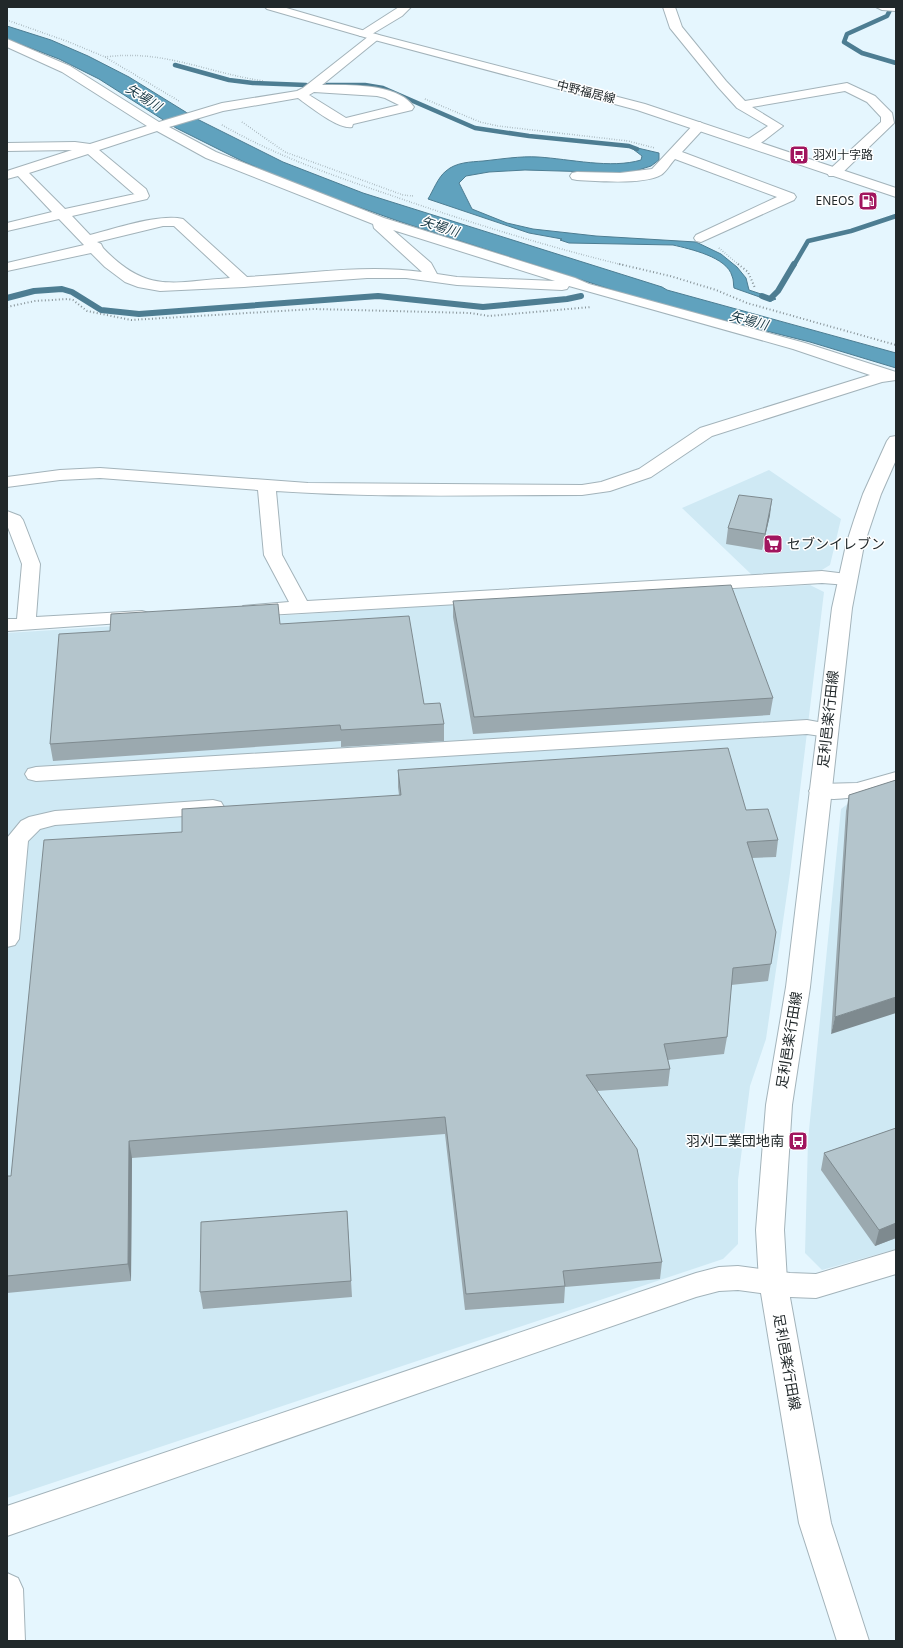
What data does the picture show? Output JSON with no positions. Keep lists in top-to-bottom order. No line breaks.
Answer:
{"streets":{"street":["中野福居線","足利邑楽行田線"]},"water":["矢場川"],"places":{"bus stop":["羽刈十字路","羽刈工業団地南"],"fuel station":["ENEOS"],"supermarket":["セブンイレブン"]}}
